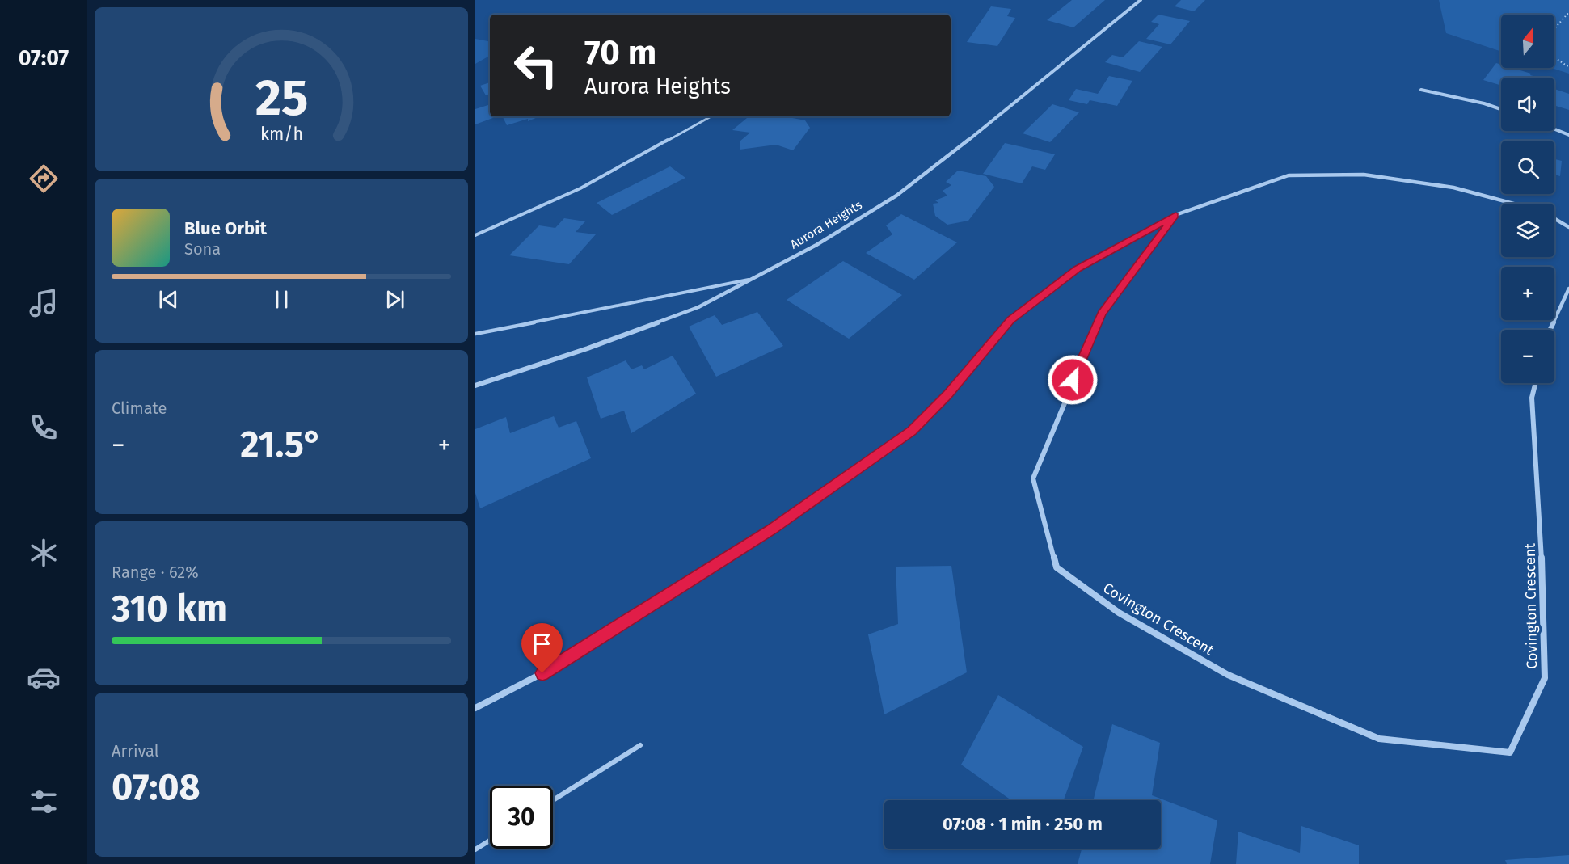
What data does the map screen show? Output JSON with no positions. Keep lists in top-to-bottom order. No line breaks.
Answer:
{"streets":{"street":["Aurora Heights","Covington Crescent"]},"north":"top","page":{"tabs":"07:07","map_buttons":["+","−"],"turn":["70 m","Aurora Heights"],"song":["Blue Orbit","Sona"],"tile":["Climate",["Range · 62%","310 km"],["Arrival","07:08"]],"heat":["−","21.5°","+"],"limit":"30","trip":"07:08 · 1 min · 250 m","gauge":["25","km/h"]}}
